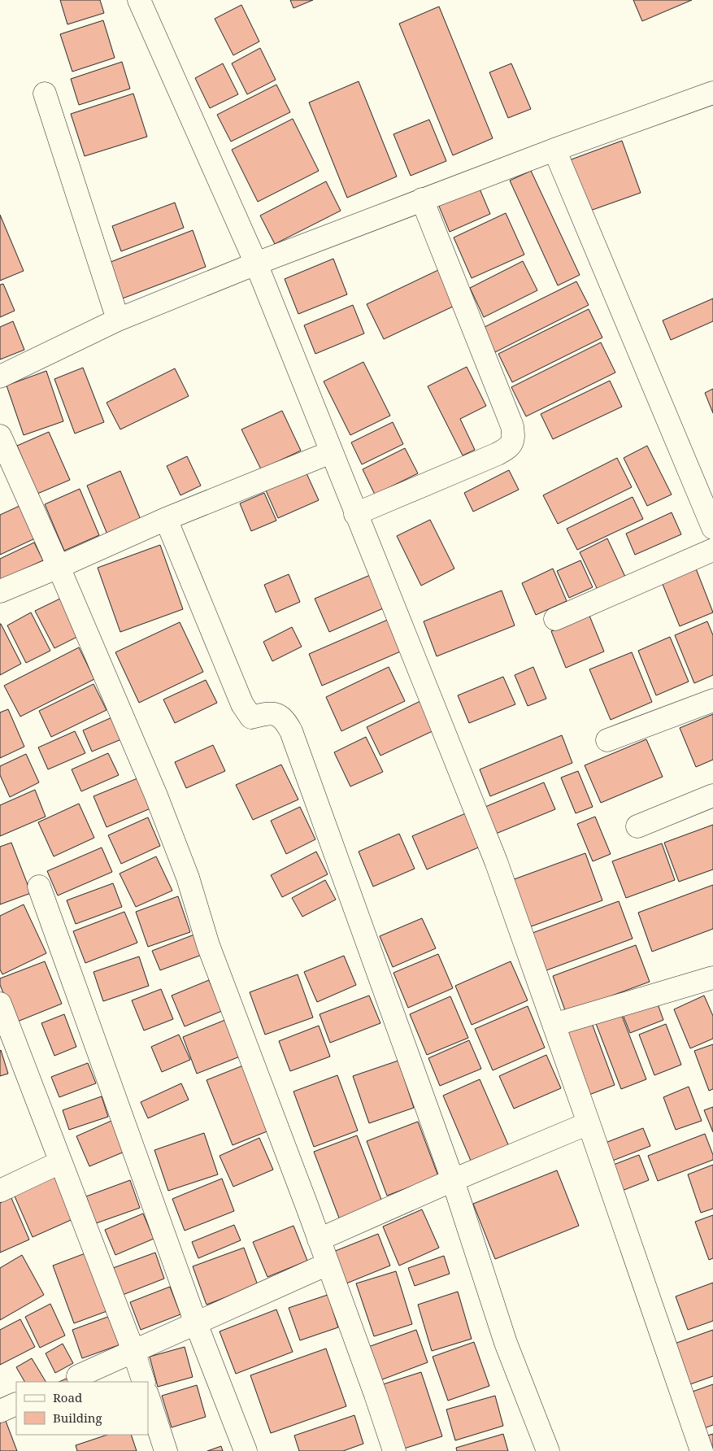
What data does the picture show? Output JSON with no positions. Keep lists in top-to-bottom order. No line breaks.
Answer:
{"legend":["Road","Building"]}
